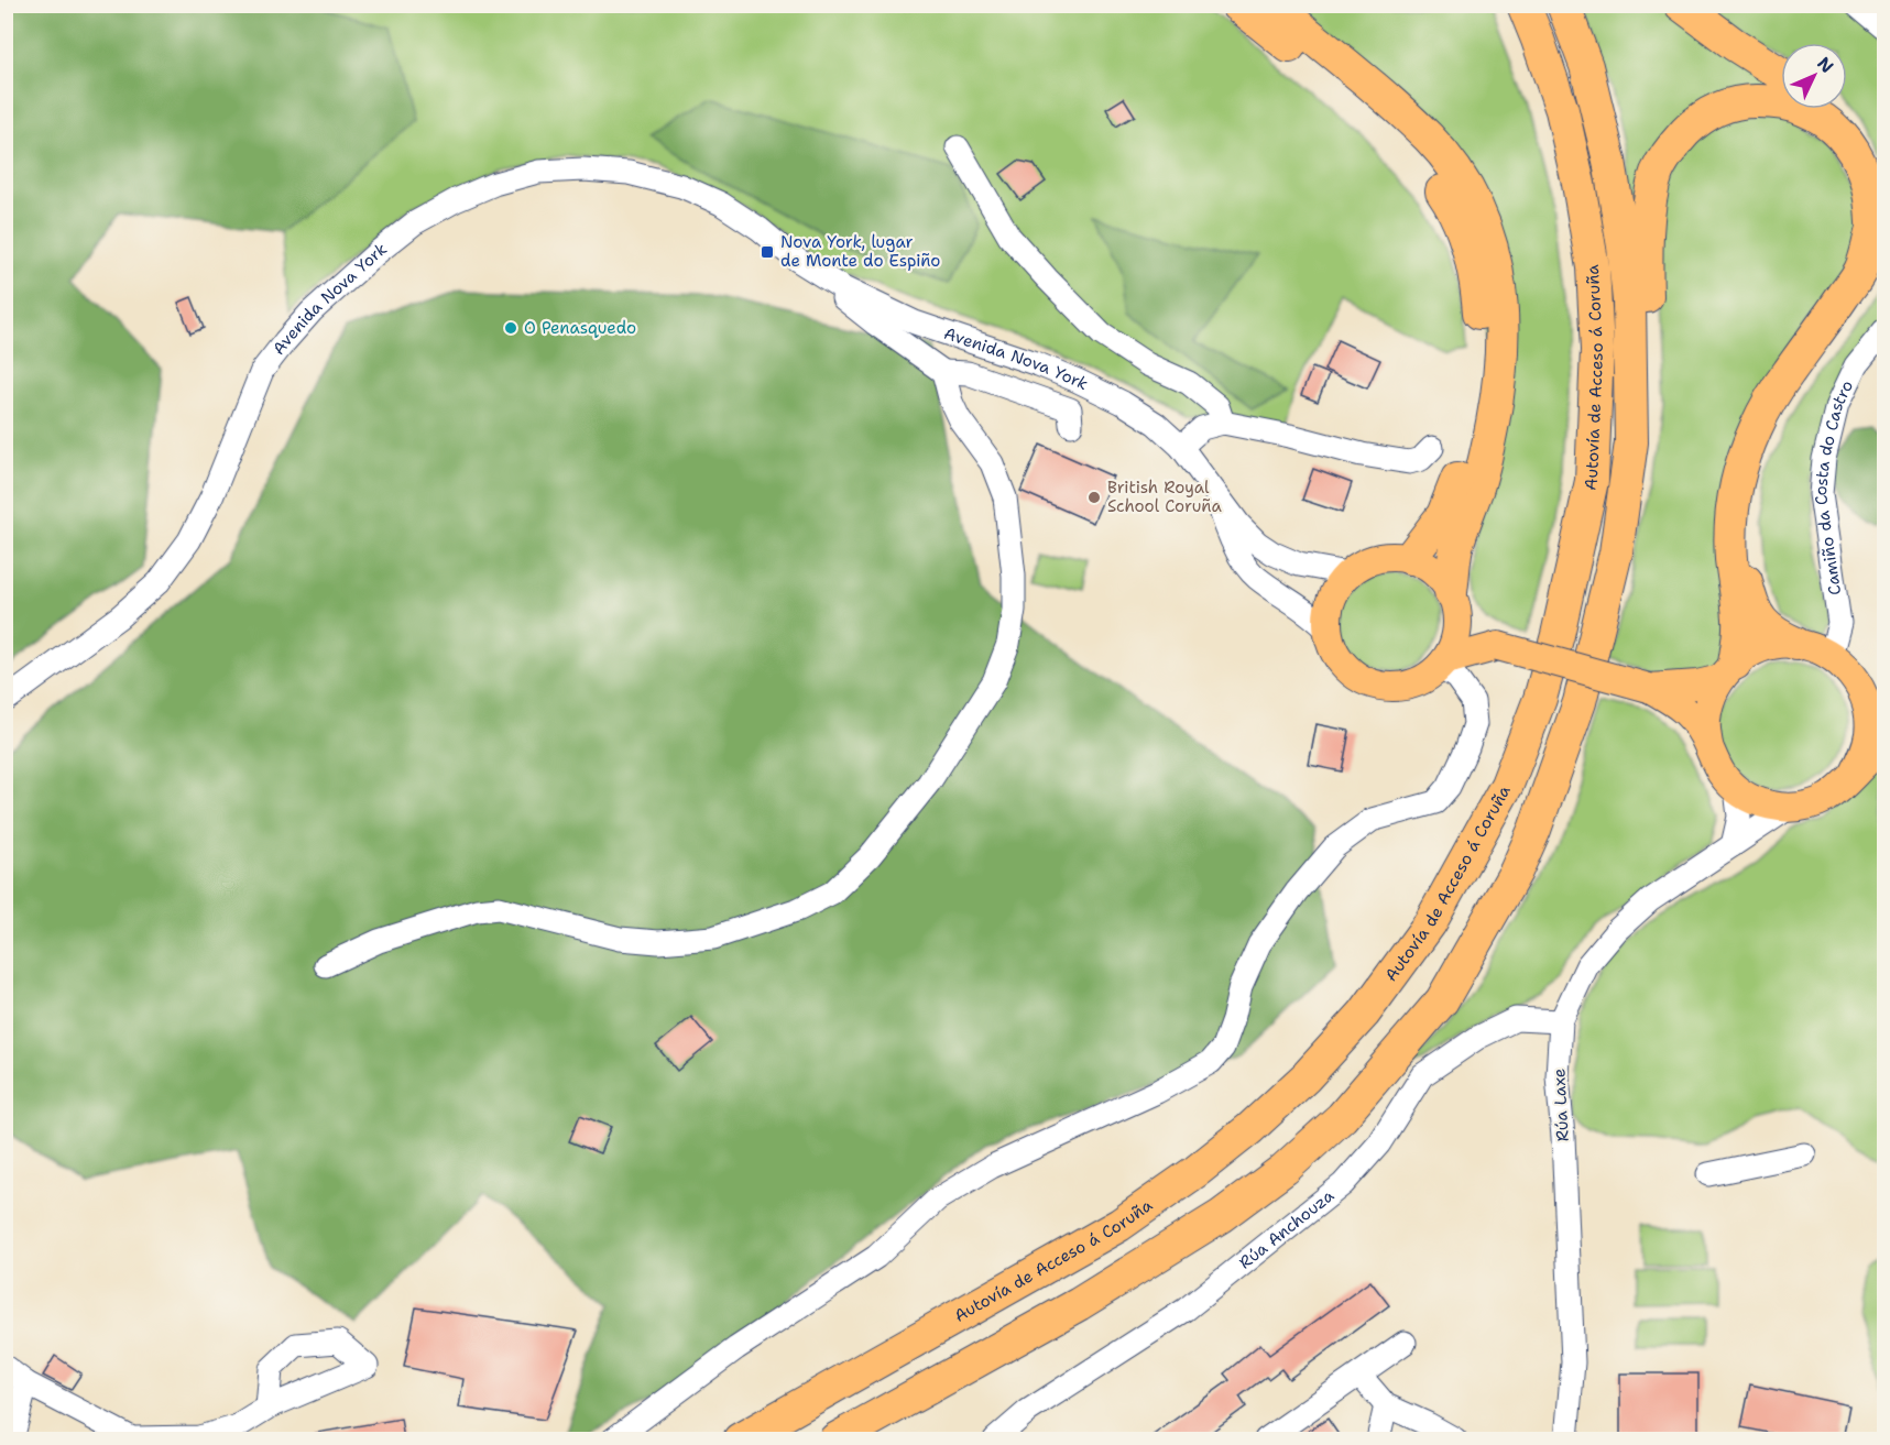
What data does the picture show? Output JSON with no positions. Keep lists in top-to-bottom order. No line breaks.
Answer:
{"streets":{"highway":["Autovía de Acceso á Coruña"],"street":["Avenida Nova York","Camiño da Costa do Castro","Rúa Laxe","Rúa Anchouza"]},"crossings":[["Camiño da Costa do Castro","Rúa Laxe"],["Rúa Laxe","Rúa Anchouza"]],"places":{"transit":["Nova York, lugar de Monte do Espiño"],"other":["O Penasquedo","British Royal School Coruña"]},"north":"top right"}
